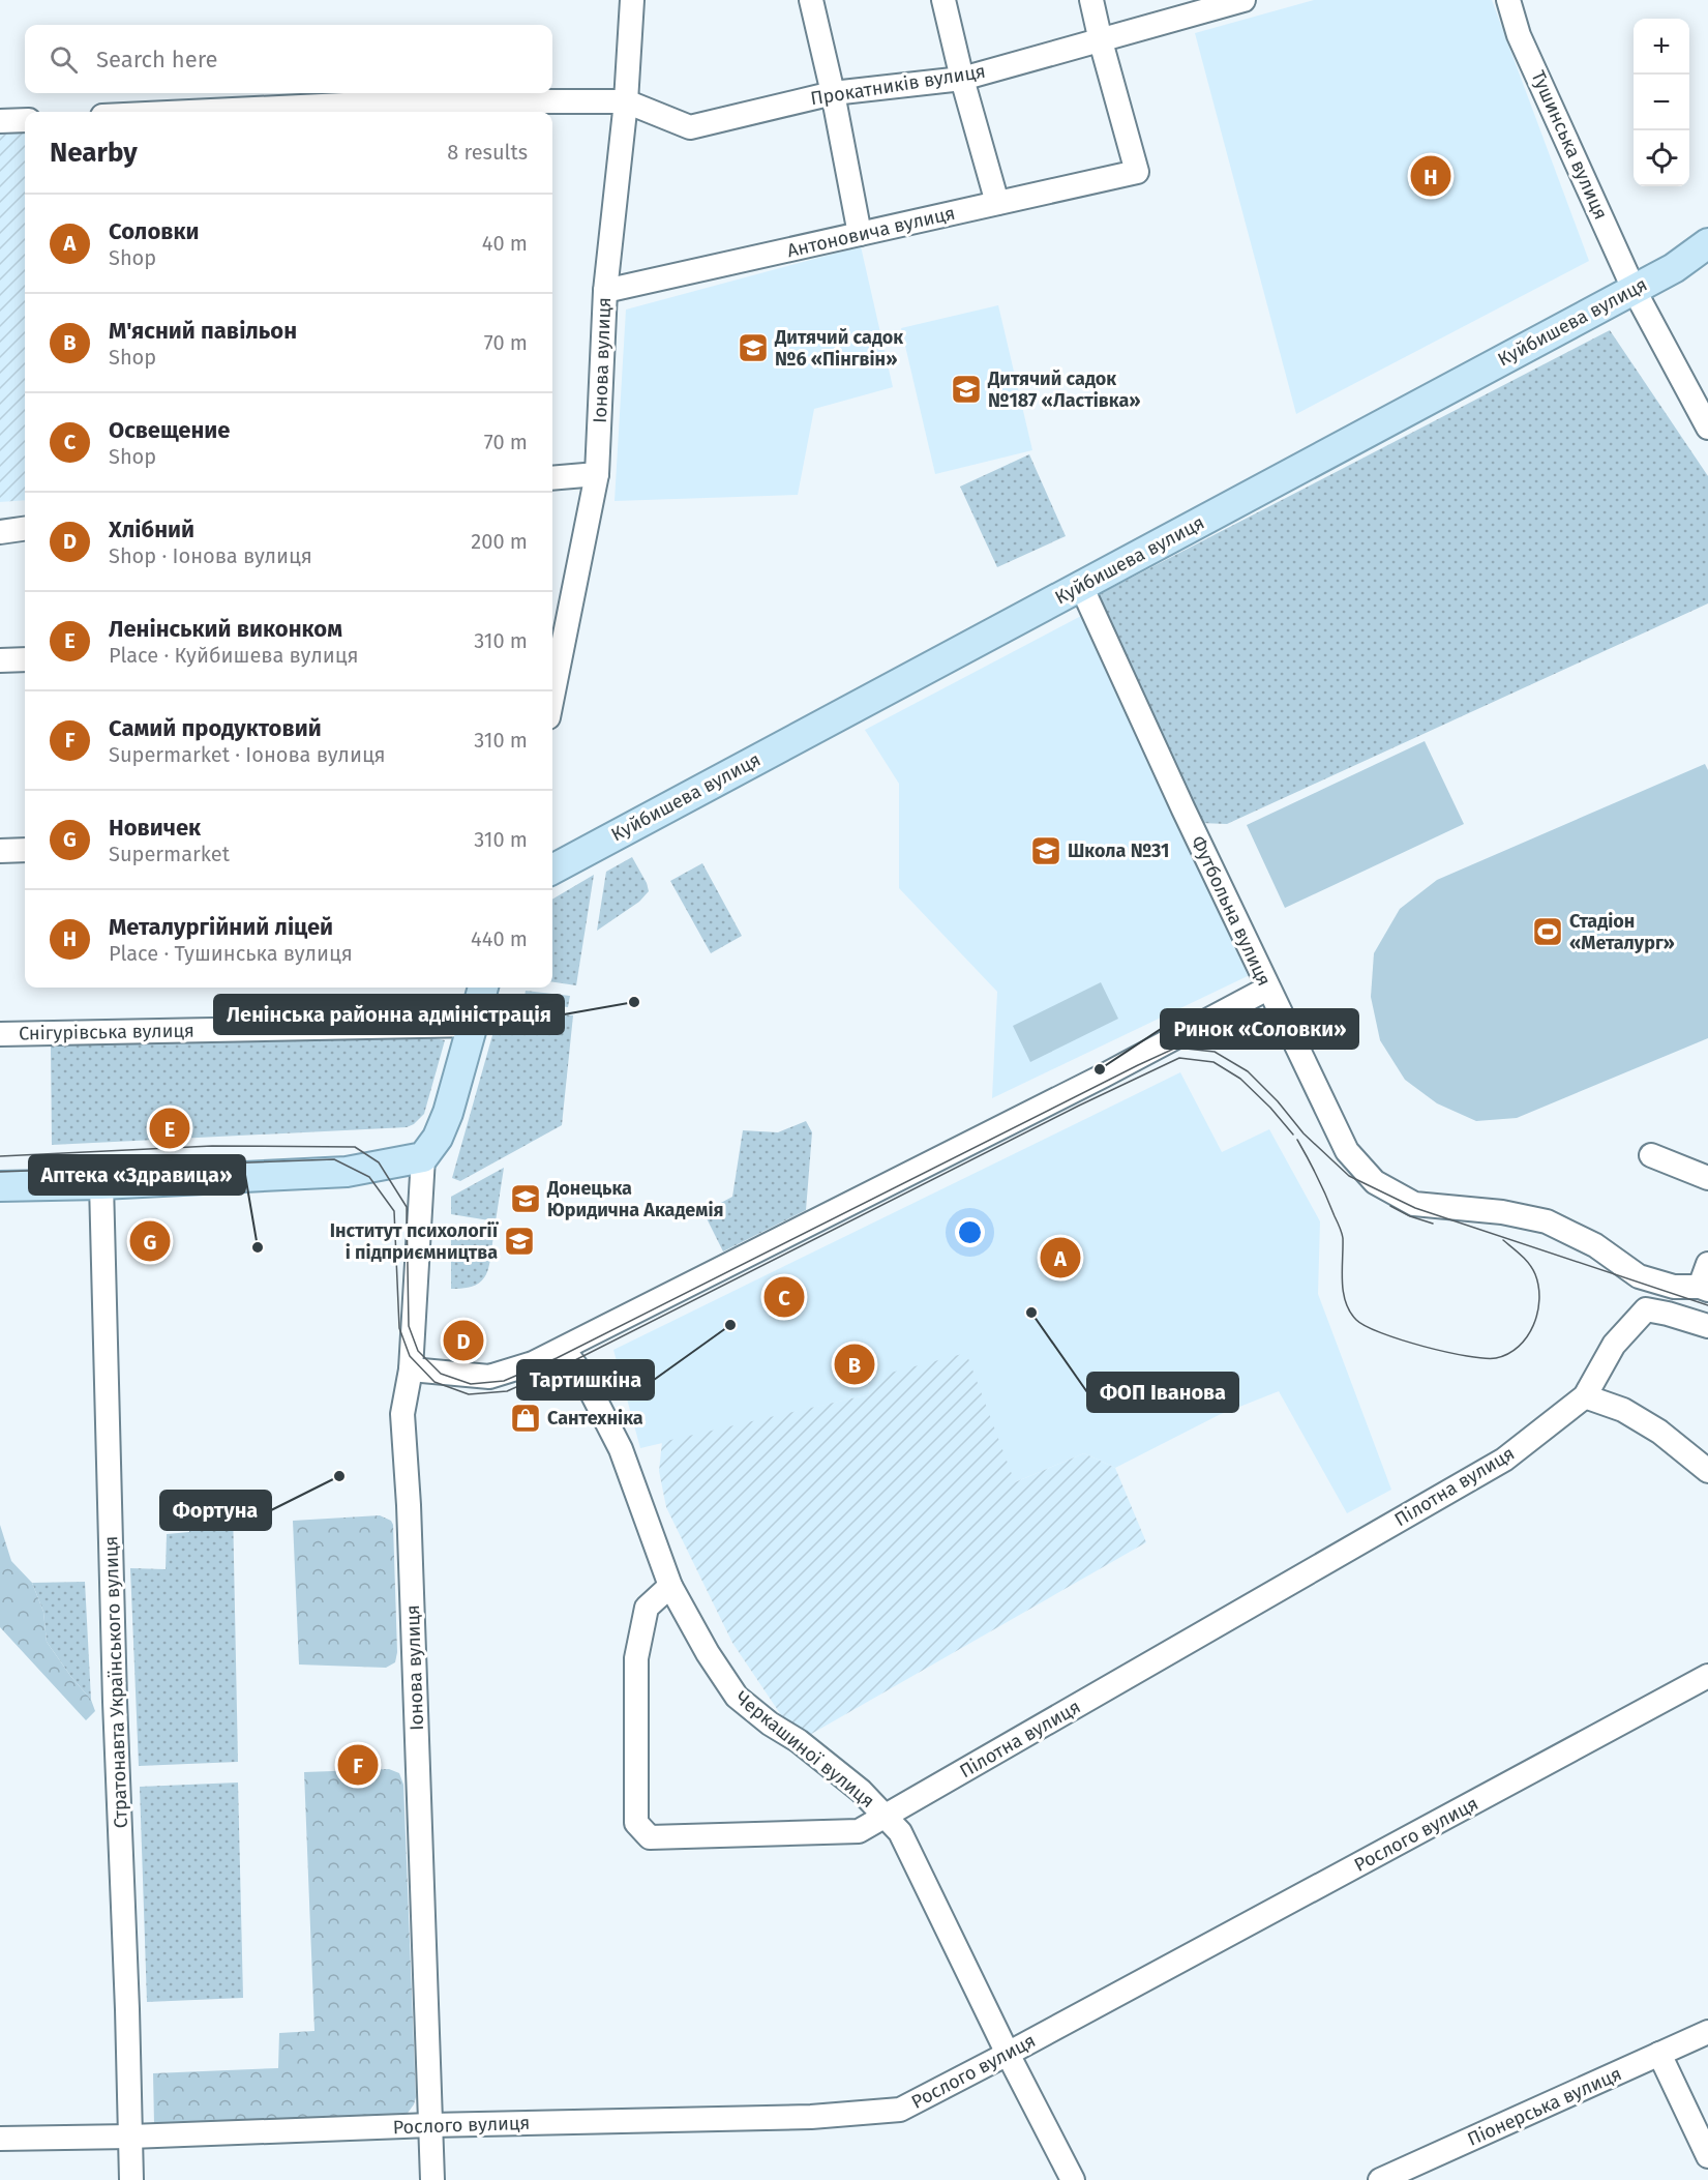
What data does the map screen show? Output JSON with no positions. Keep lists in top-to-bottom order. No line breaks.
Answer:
{"streets":{"main road":["Куйбишева вулиця"],"street":["Прокатників вулиця","Тушинська вулиця","Антоновича вулиця","Іонова вулиця","Футбольна вулиця","Снігурівська вулиця","Пілотна вулиця","Стратонавта Українського вулиця","Черкашиної вулиця","Рослого вулиця","Піонерська вулиця"]},"crossings":[["Прокатників вулиця","Антоновича вулиця"],["Прокатників вулиця","Іонова вулиця"],["Тушинська вулиця","Куйбишева вулиця"],["Антоновича вулиця","Іонова вулиця"],["Куйбишева вулиця","Футбольна вулиця"],["Іонова вулиця","Рослого вулиця"],["Пілотна вулиця","Черкашиної вулиця"],["Стратонавта Українського вулиця","Рослого вулиця"],["Черкашиної вулиця","Рослого вулиця"]],"places":{"school or university":["Дитячий садок №6 «Пінгвін»","Дитячий садок №187 «Ластівка»","Школа №31","Донецька Юридична Академія","Інститут психології і підприємництва"],"sports":["Стадіон «Металург»"],"other":["Ленiнська районна адміністрація","Ринок «Соловки»","Аптека «Здравица»","ФОП Іванова","Тартишкіна","Фортуна"],"shop":["Сантехніка"]},"page":{"map_buttons":["+","−"],"search":"Search here","heading":["Nearby","8 results"],"pins":["H","E","G","A","C","D","B","F"],"list":[{"mark":"A","name":"Соловки","note":"Shop","value":"40 m"},{"mark":"B","name":"М'ясний павільон","note":"Shop","value":"70 m"},{"mark":"C","name":"Освещение","note":"Shop","value":"70 m"},{"mark":"D","name":"Хлібний","note":"Shop · Іонова вулиця","value":"200 m"},{"mark":"E","name":"Ленінський виконком","note":"Place · Куйбишева вулиця","value":"310 m"},{"mark":"F","name":"Самий продуктовий","note":"Supermarket · Іонова вулиця","value":"310 m"},{"mark":"G","name":"Новичек","note":"Supermarket","value":"310 m"},{"mark":"H","name":"Металургійний ліцей","note":"Place · Тушинська вулиця","value":"440 m"}]}}
